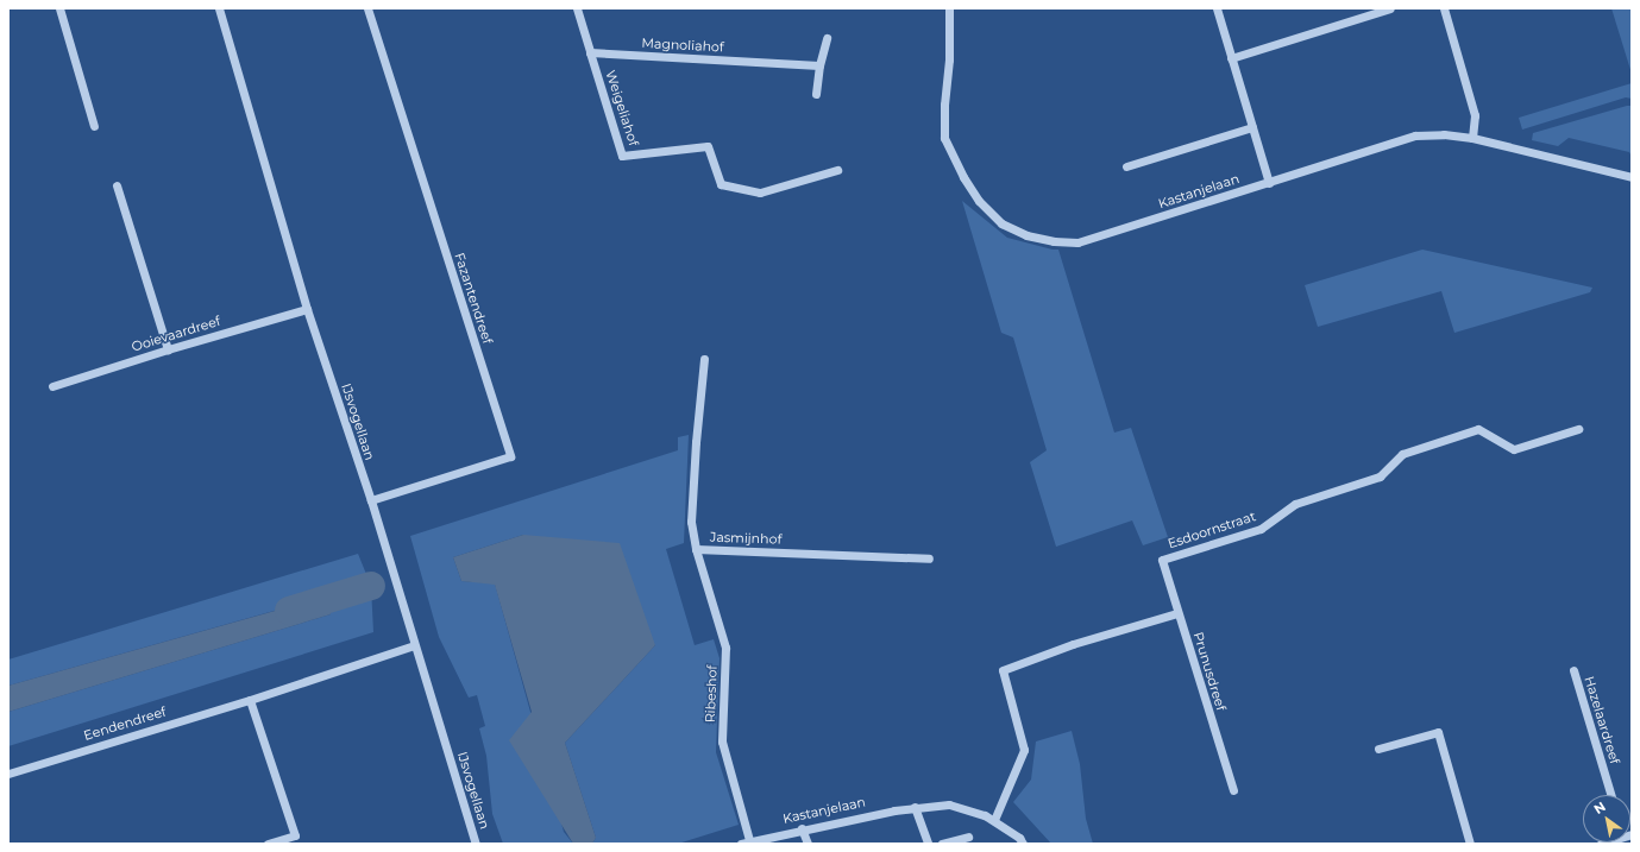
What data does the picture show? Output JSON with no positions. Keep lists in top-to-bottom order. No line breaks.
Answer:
{"streets":{"street":["Magnoliahof","Weigeliahof","Kastanjelaan","Fazantendreef","Ooievaardreef","IJsvogellaan","Esdoornstraat","Jasmijnhof","Prunusdreef","Ribeshof","Hazelaardreef","Eendendreef"]},"crossings":[["Magnoliahof","Weigeliahof"],["Kastanjelaan","Ribeshof"],["Fazantendreef","IJsvogellaan"],["Ooievaardreef","IJsvogellaan"],["IJsvogellaan","Eendendreef"],["Esdoornstraat","Prunusdreef"],["Jasmijnhof","Ribeshof"]],"north":"top left"}
